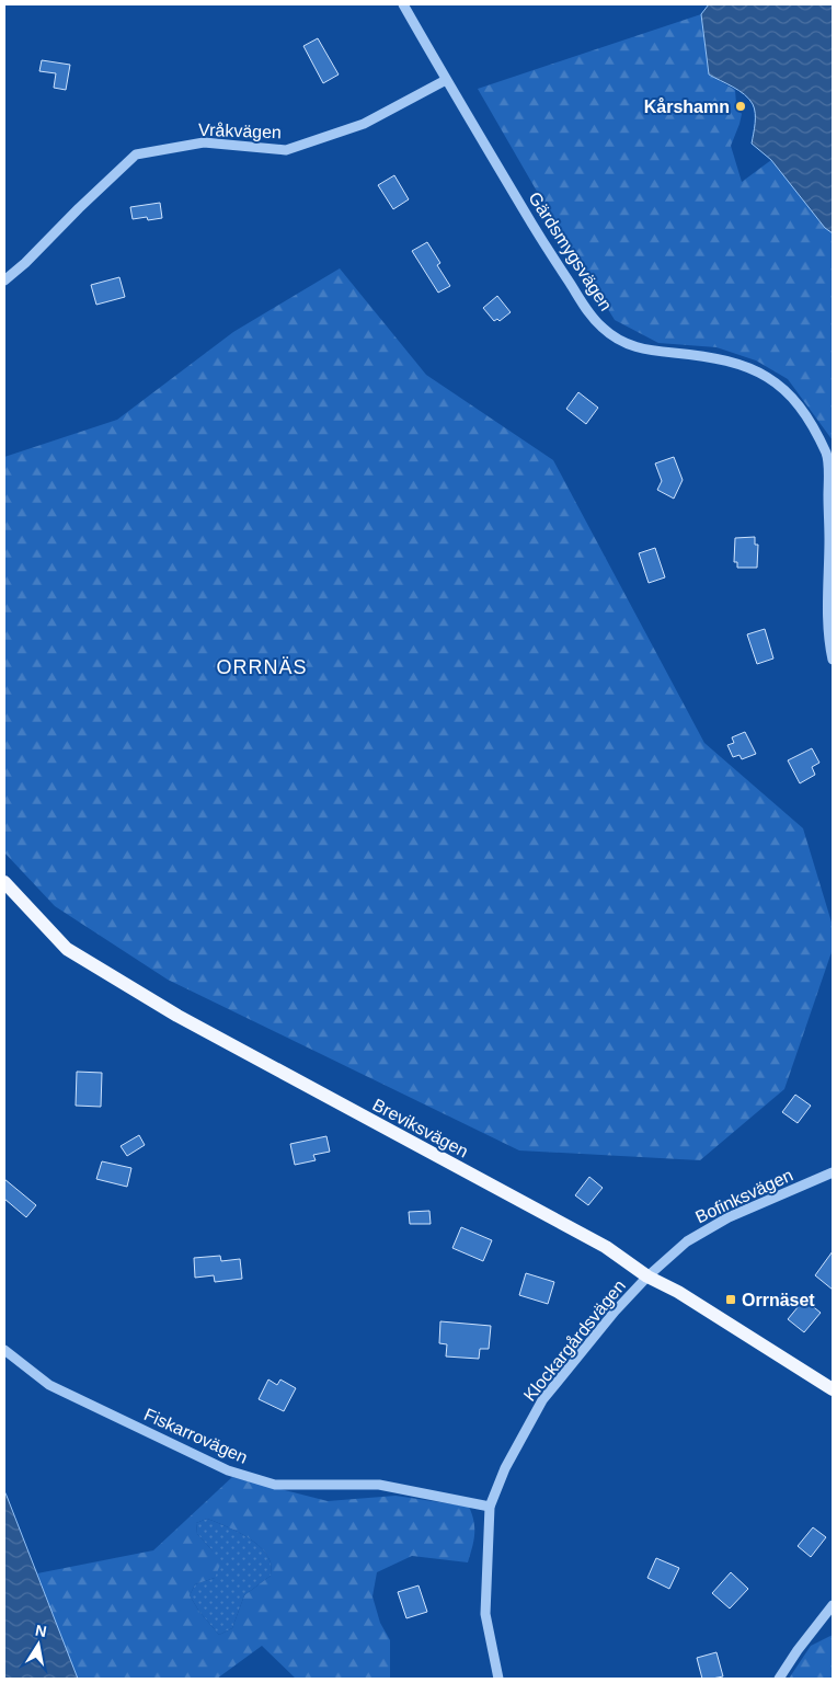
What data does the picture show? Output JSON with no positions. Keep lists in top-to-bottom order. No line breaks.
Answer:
{"streets":{"main road":["Breviksvägen"],"street":["Vråkvägen","Gärdsmygsvägen","Bofinksvägen","Klockargårdsvägen","Fiskarrovägen"]},"crossings":[["Vråkvägen","Gärdsmygsvägen"],["Breviksvägen","Bofinksvägen"],["Breviksvägen","Klockargårdsvägen"],["Bofinksvägen","Klockargårdsvägen"],["Klockargårdsvägen","Fiskarrovägen"]],"districts":["ORRNÄS"],"places":{"other":["Kårshamn"],"transit":["Orrnäset"]},"north":"top"}
